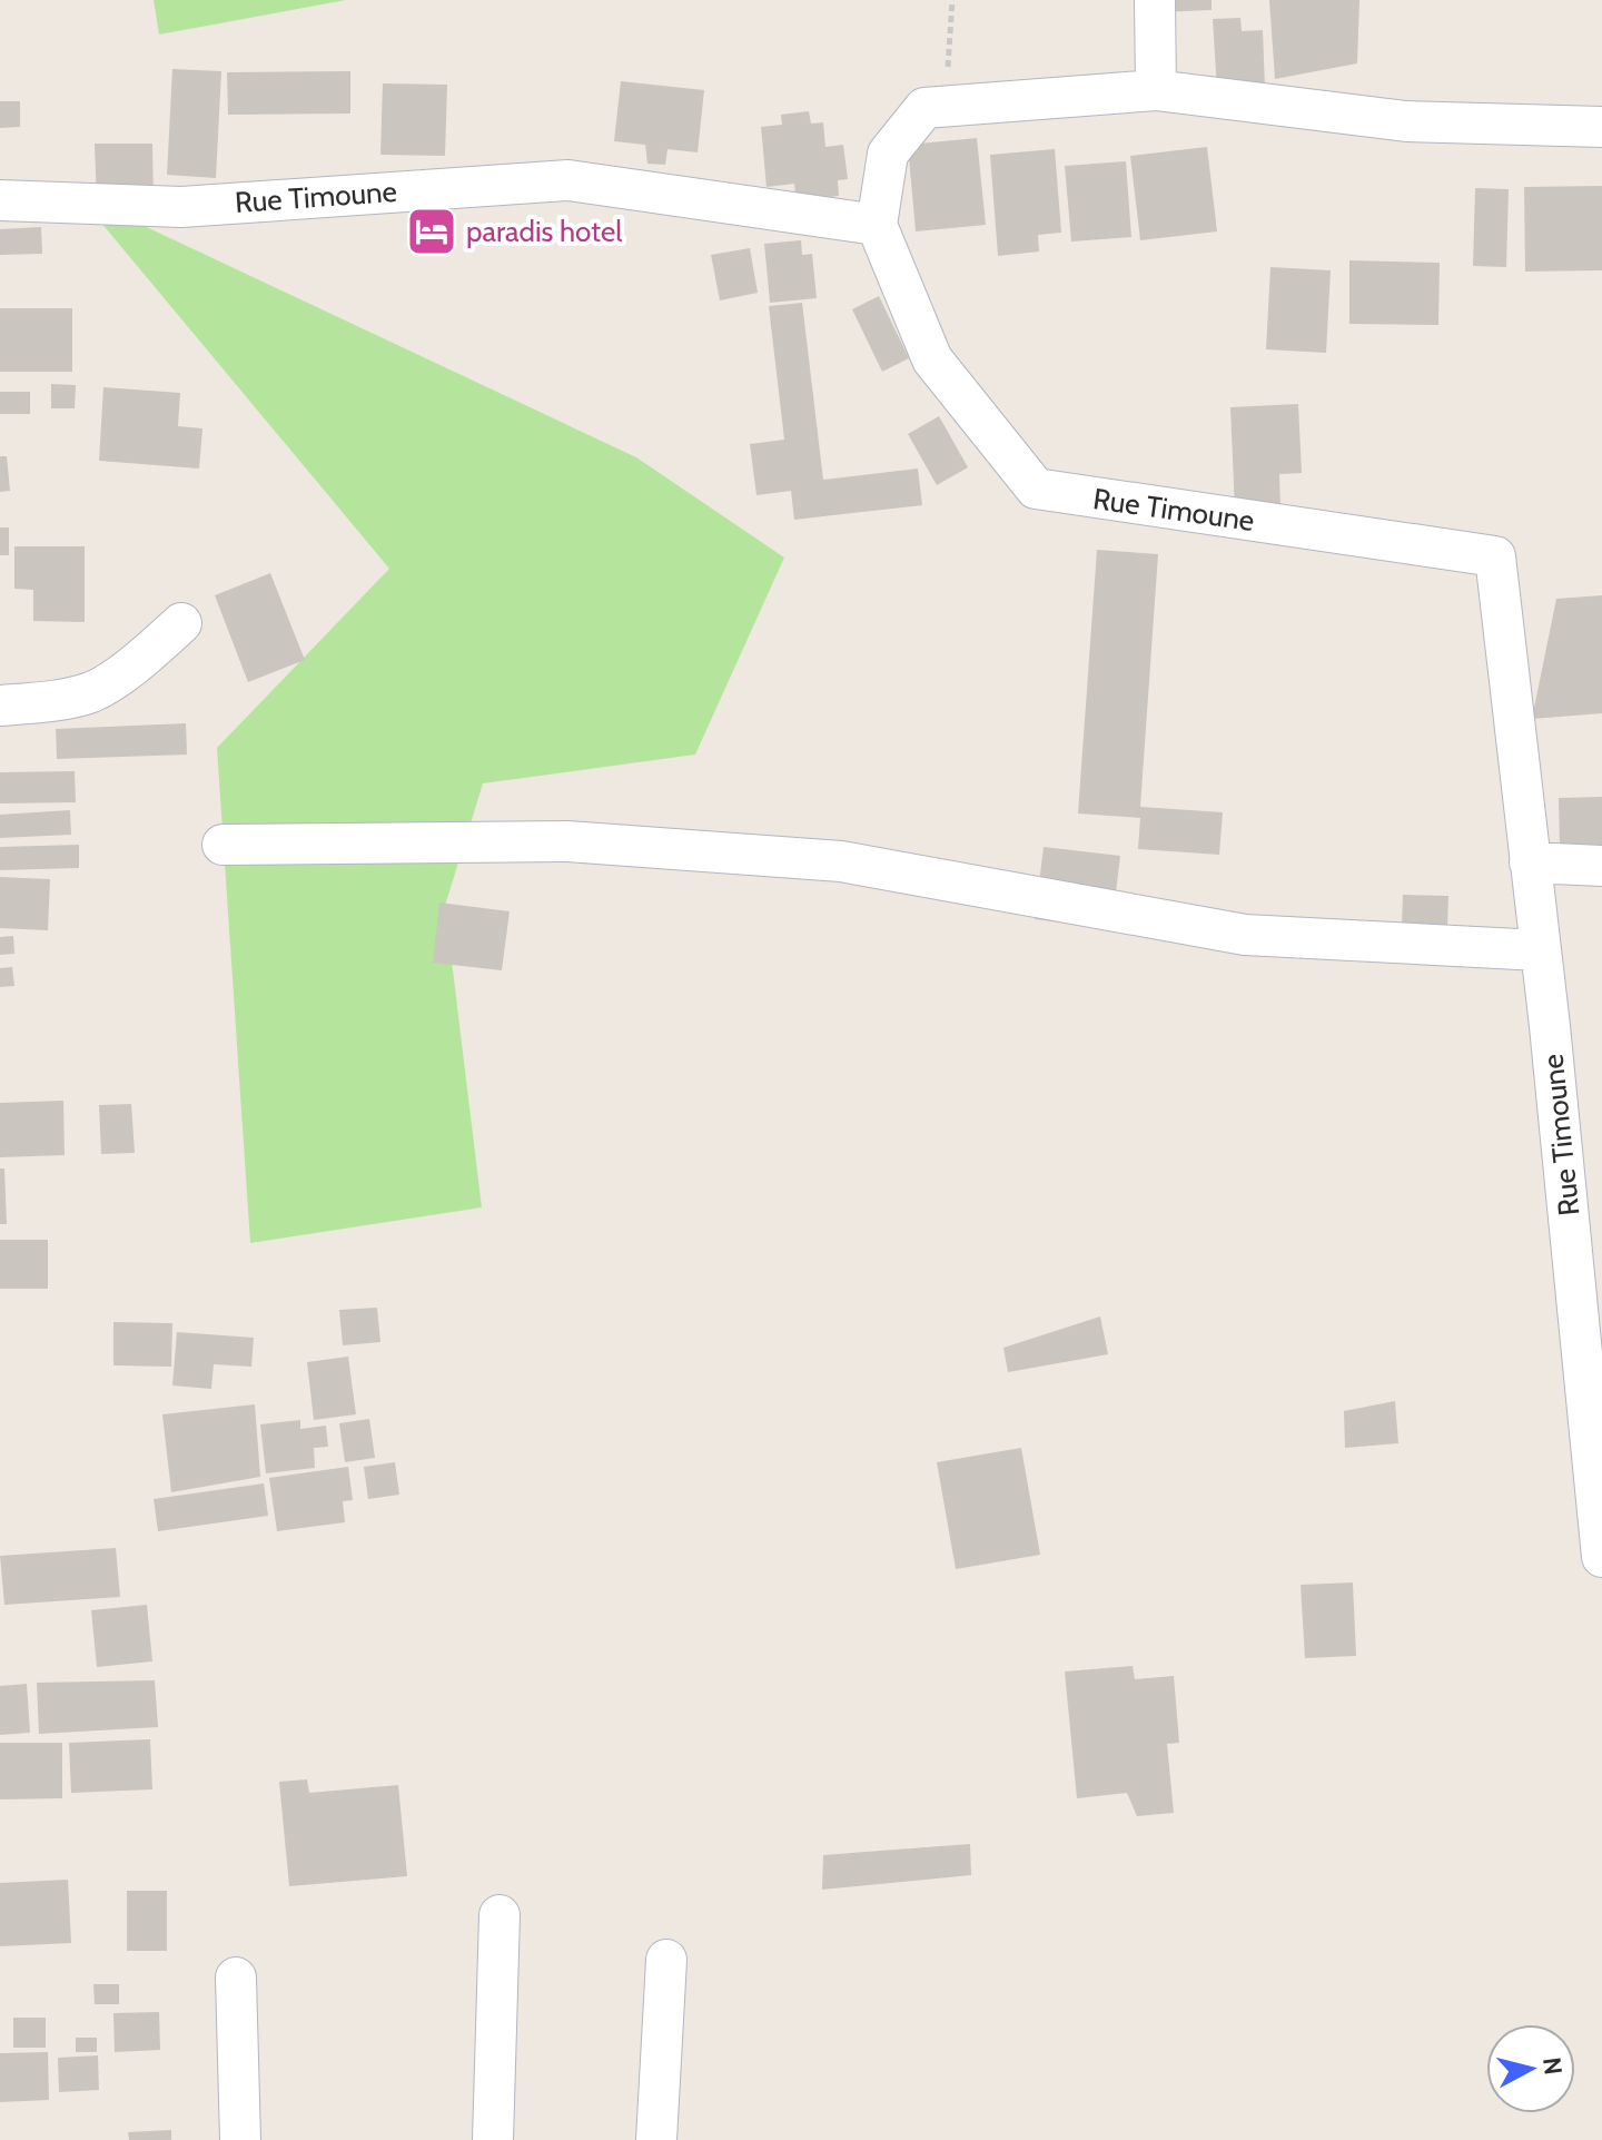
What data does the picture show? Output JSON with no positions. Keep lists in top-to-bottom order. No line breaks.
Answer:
{"streets":{"street":["Rue Timoune"]},"places":{"hotel":["paradis hotel"]},"north":"right"}
